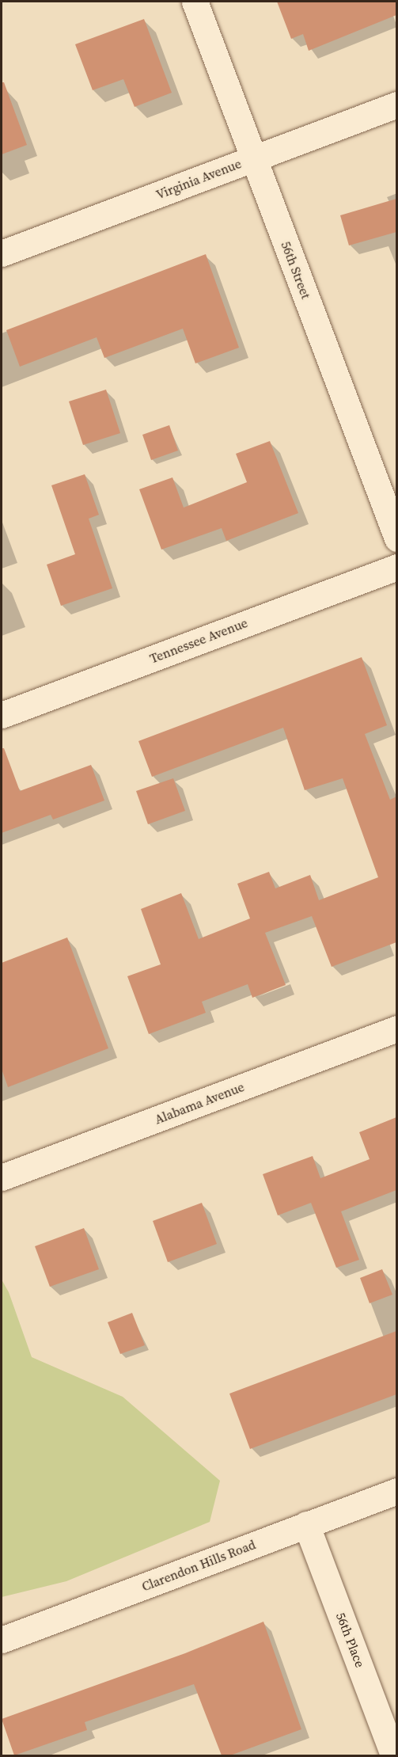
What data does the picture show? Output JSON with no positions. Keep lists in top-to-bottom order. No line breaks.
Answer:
{"streets":{"street":["Virginia Avenue","56th Street","Tennessee Avenue","Alabama Avenue","Clarendon Hills Road","56th Place"]},"crossings":[["Virginia Avenue","56th Street"],["Clarendon Hills Road","56th Place"]]}
